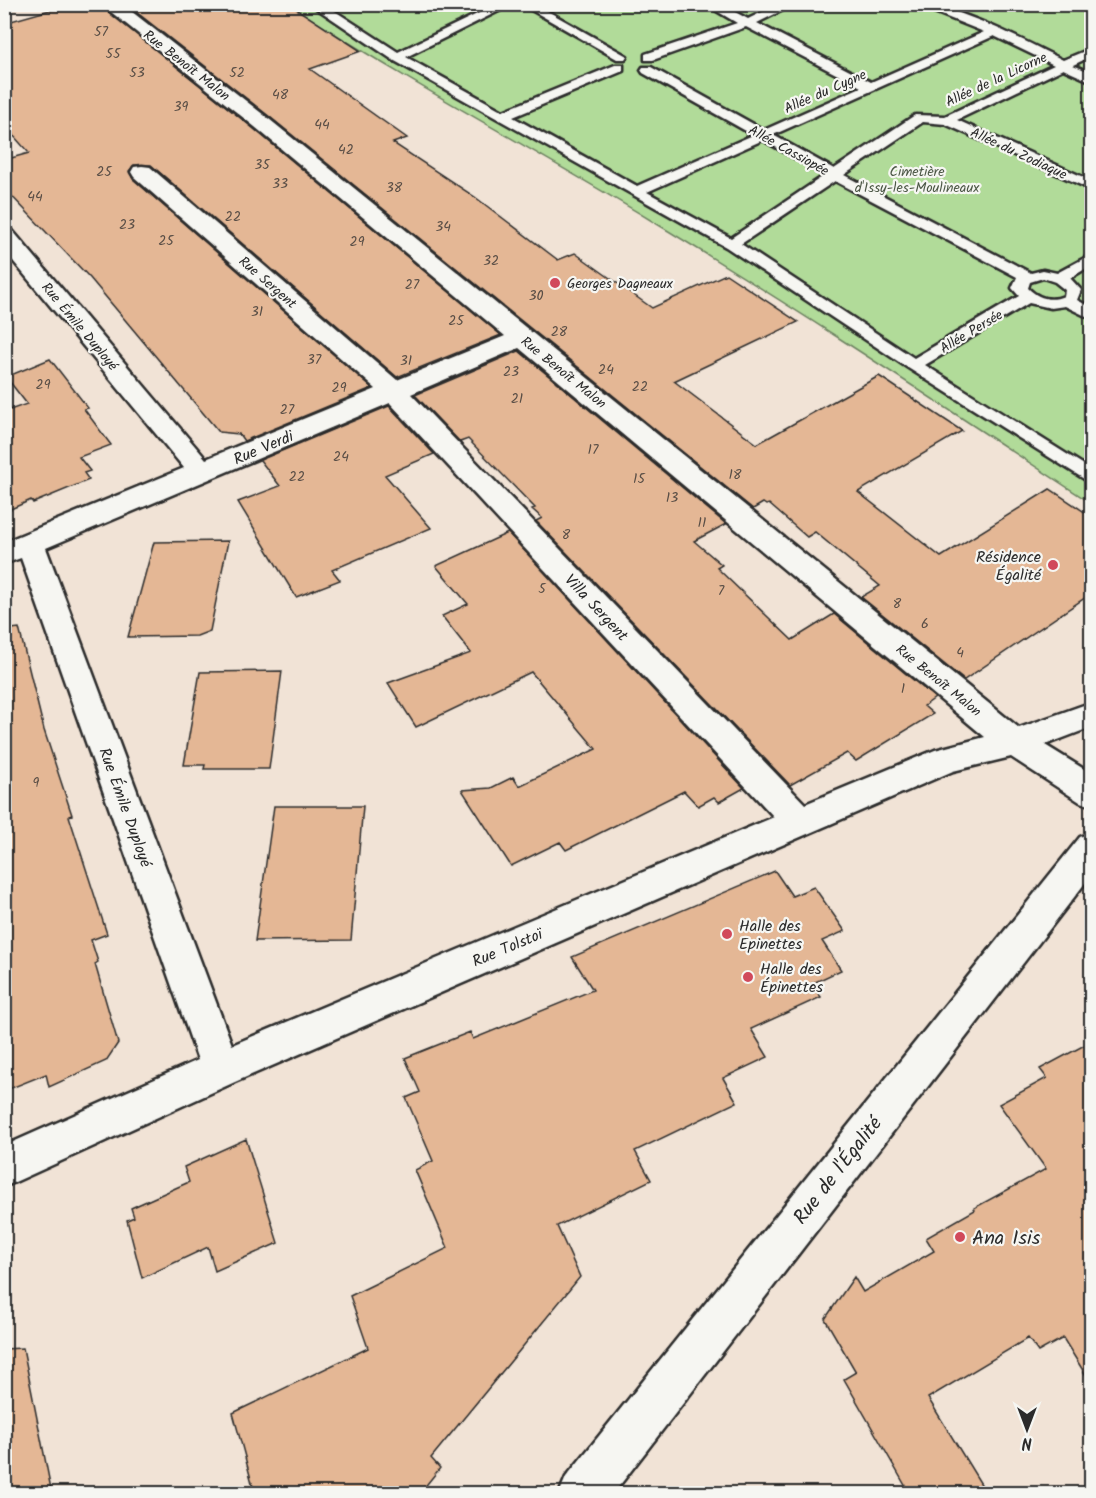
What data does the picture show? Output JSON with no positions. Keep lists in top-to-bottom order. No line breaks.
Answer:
{"streets":{"street":["Rue Benoît Malon","Rue Sergent","Rue Émile Duployé","Rue Verdi","Villa Sergent","Rue Tolstoï","Rue de l'Égalité"],"lane":["Allée de la Licorne","Allée du Cygne","Allée Cassiopée","Allée du Zodiaque","Allée Persée"]},"crossings":[["Rue Benoît Malon","Rue Verdi"],["Rue Benoît Malon","Rue Tolstoï"],["Allée de la Licorne","Allée Cassiopée"],["Allée de la Licorne","Allée du Zodiaque"],["Allée du Cygne","Allée Cassiopée"],["Rue Sergent","Rue Verdi"],["Rue Sergent","Villa Sergent"],["Rue Émile Duployé","Rue Verdi"],["Rue Émile Duployé","Rue Tolstoï"],["Rue Verdi","Villa Sergent"],["Villa Sergent","Rue Tolstoï"]],"parks":["Cimetière d'Issy-les-Moulineaux"],"places":["Georges Dagneaux","Résidence Égalité","Halle des Epinettes","Halle des Épinettes","Ana Isis"],"house_numbers":["57","55","53","52","48","39","44","42","35","25","33","38","44","22","23","34","25","29","32","27","30","31","25","28","37","31","24","23","29","22","29","21","27","17","24","18","22","15","13","11","8","5","7","8","6","4","1","9"],"north":"bottom"}
